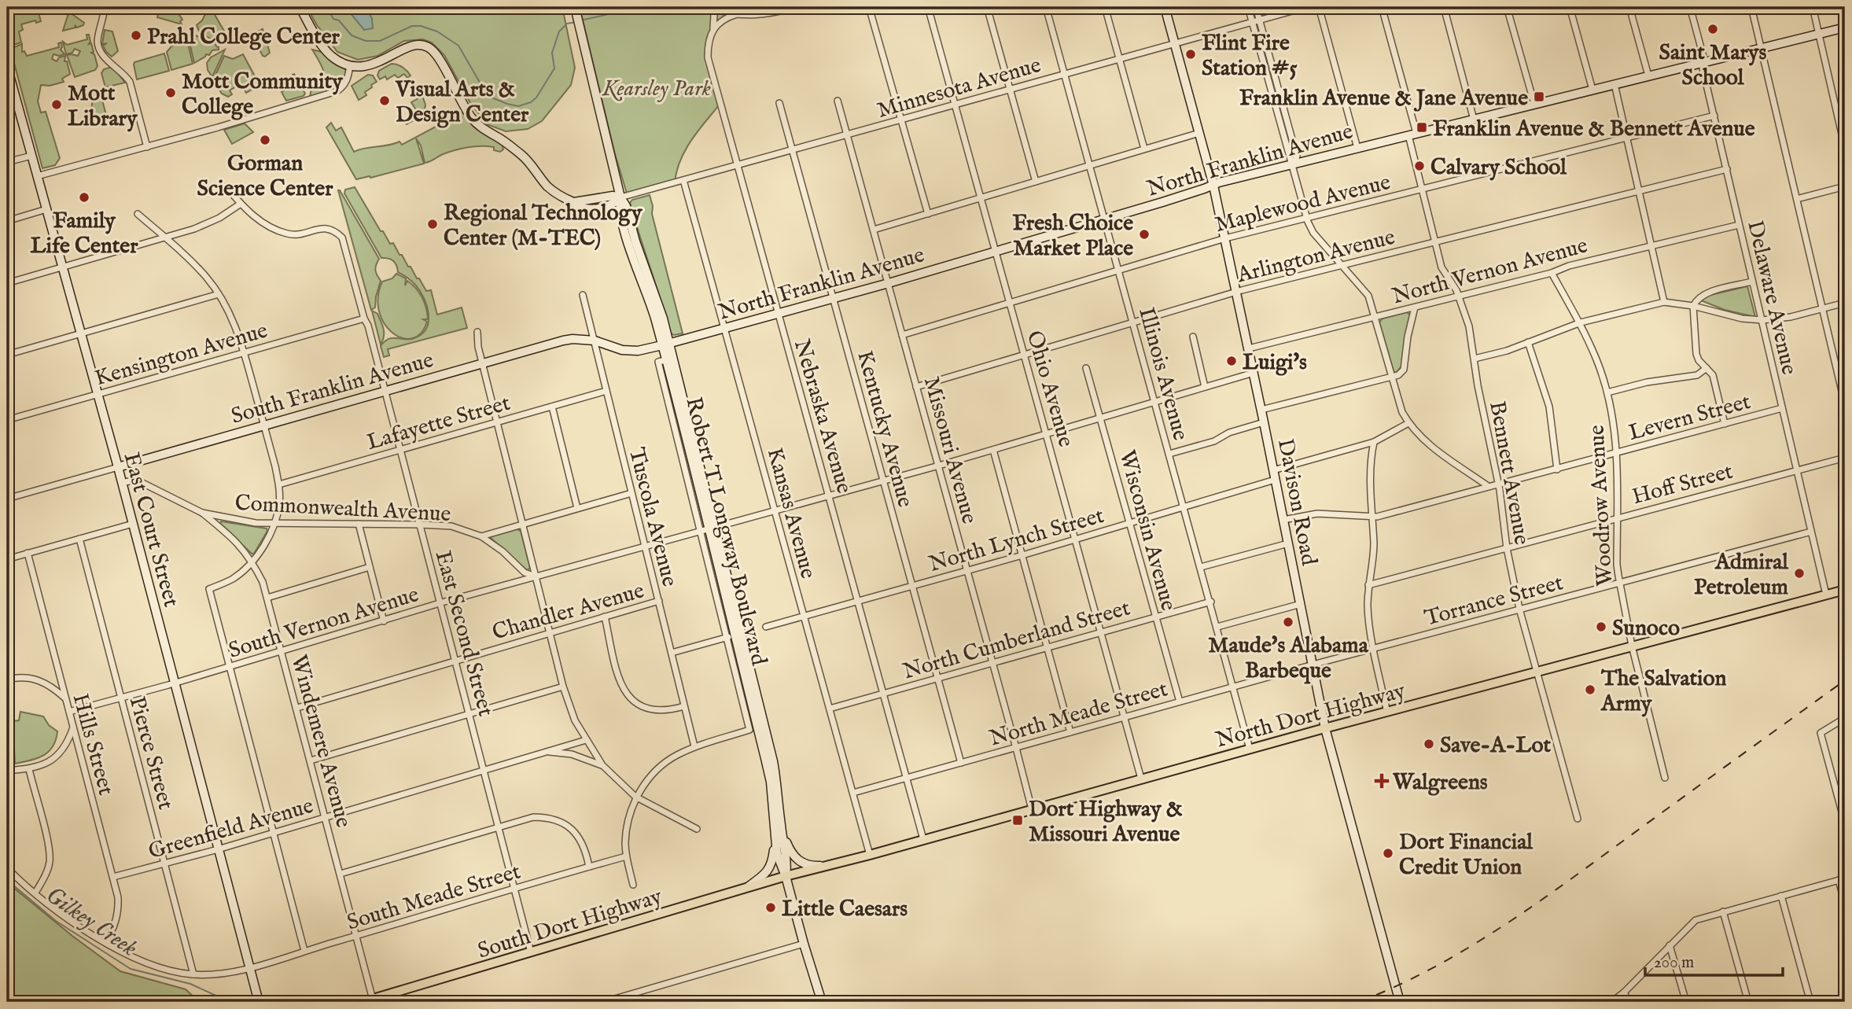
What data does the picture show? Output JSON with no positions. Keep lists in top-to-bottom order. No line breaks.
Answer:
{"streets":{"main road":["North Dort Highway","South Dort Highway"],"street":["Minnesota Avenue","North Franklin Avenue","Maplewood Avenue","Arlington Avenue","North Vernon Avenue","Delaware Avenue","Kensington Avenue","Illinois Avenue","South Franklin Avenue","Ohio Avenue","Nebraska Avenue","Levern Street","Lafayette Street","Kentucky Avenue","Missouri Avenue","Bennett Avenue","Hoff Street","Davison Road","Woodrow Avenue","Commonwealth Avenue","Kansas Avenue","Tuscola Avenue","East Court Street","Wisconsin Avenue","Robert T Longway Boulevard","North Lynch Street","Torrance Street","Chandler Avenue","South Vernon Avenue","East Second Street","North Cumberland Street","North Meade Street","Windemere Avenue","Hills Street","Pierce Street","Greenfield Avenue","South Meade Street"]},"crossings":[["Minnesota Avenue","Illinois Avenue"],["Minnesota Avenue","Ohio Avenue"],["Minnesota Avenue","Nebraska Avenue"],["Minnesota Avenue","Kentucky Avenue"],["Minnesota Avenue","Missouri Avenue"],["Minnesota Avenue","Davison Road"],["Minnesota Avenue","Kansas Avenue"],["Minnesota Avenue","Robert T Longway Boulevard"],["North Franklin Avenue","Delaware Avenue"],["North Franklin Avenue","Illinois Avenue"],["North Franklin Avenue","South Franklin Avenue"],["North Franklin Avenue","Ohio Avenue"],["North Franklin Avenue","Nebraska Avenue"],["North Franklin Avenue","Kentucky Avenue"],["North Franklin Avenue","Missouri Avenue"],["North Franklin Avenue","Bennett Avenue"],["North Franklin Avenue","Davison Road"],["North Franklin Avenue","Kansas Avenue"],["North Franklin Avenue","Robert T Longway Boulevard"],["Maplewood Avenue","Delaware Avenue"],["Maplewood Avenue","Illinois Avenue"],["Maplewood Avenue","Ohio Avenue"],["Maplewood Avenue","Missouri Avenue"],["Maplewood Avenue","Bennett Avenue"],["Maplewood Avenue","Davison Road"],["Arlington Avenue","Delaware Avenue"],["Arlington Avenue","Illinois Avenue"],["Arlington Avenue","Ohio Avenue"],["Arlington Avenue","Missouri Avenue"],["Arlington Avenue","Bennett Avenue"],["Arlington Avenue","Davison Road"],["North Vernon Avenue","Delaware Avenue"],["North Vernon Avenue","Bennett Avenue"],["North Vernon Avenue","Davison Road"],["North Vernon Avenue","Woodrow Avenue"],["Delaware Avenue","Levern Street"],["Delaware Avenue","Hoff Street"],["Delaware Avenue","Torrance Street"],["Delaware Avenue","North Dort Highway"],["Kensington Avenue","East Court Street"],["Kensington Avenue","East Second Street"],["Illinois Avenue","North Lynch Street"],["Illinois Avenue","North Cumberland Street"],["Illinois Avenue","North Meade Street"],["Illinois Avenue","North Dort Highway"],["South Franklin Avenue","Tuscola Avenue"],["South Franklin Avenue","East Court Street"],["South Franklin Avenue","Robert T Longway Boulevard"],["South Franklin Avenue","East Second Street"],["Ohio Avenue","North Lynch Street"],["Ohio Avenue","North Cumberland Street"],["Ohio Avenue","North Meade Street"],["Ohio Avenue","North Dort Highway"],["Nebraska Avenue","North Lynch Street"],["Nebraska Avenue","North Cumberland Street"],["Nebraska Avenue","North Meade Street"],["Nebraska Avenue","North Dort Highway"],["Levern Street","Bennett Avenue"],["Levern Street","Davison Road"],["Levern Street","Woodrow Avenue"],["Lafayette Street","Tuscola Avenue"],["Lafayette Street","East Second Street"],["Kentucky Avenue","North Lynch Street"],["Kentucky Avenue","North Cumberland Street"],["Kentucky Avenue","North Meade Street"],["Missouri Avenue","North Lynch Street"],["Missouri Avenue","North Cumberland Street"],["Missouri Avenue","North Meade Street"],["Missouri Avenue","North Dort Highway"],["Bennett Avenue","Hoff Street"],["Bennett Avenue","Torrance Street"],["Bennett Avenue","North Dort Highway"],["Hoff Street","Woodrow Avenue"],["Davison Road","North Lynch Street"],["Davison Road","Torrance Street"],["Davison Road","North Meade Street"],["Davison Road","North Dort Highway"],["Woodrow Avenue","Torrance Street"],["Woodrow Avenue","North Dort Highway"],["Commonwealth Avenue","East Court Street"],["Commonwealth Avenue","South Vernon Avenue"],["Commonwealth Avenue","East Second Street"],["Commonwealth Avenue","Windemere Avenue"],["Kansas Avenue","North Lynch Street"],["Kansas Avenue","North Cumberland Street"],["Kansas Avenue","North Meade Street"],["Kansas Avenue","North Dort Highway"],["Tuscola Avenue","Chandler Avenue"],["Tuscola Avenue","South Vernon Avenue"],["East Court Street","South Vernon Avenue"],["East Court Street","Greenfield Avenue"],["East Court Street","South Meade Street"],["Wisconsin Avenue","North Lynch Street"],["Wisconsin Avenue","North Cumberland Street"],["Wisconsin Avenue","North Meade Street"],["Robert T Longway Boulevard","South Vernon Avenue"],["Robert T Longway Boulevard","North Dort Highway"],["Robert T Longway Boulevard","South Dort Highway"],["Torrance Street","North Meade Street"],["Chandler Avenue","East Second Street"],["Chandler Avenue","Windemere Avenue"],["South Vernon Avenue","East Second Street"],["South Vernon Avenue","Windemere Avenue"],["South Vernon Avenue","Hills Street"],["South Vernon Avenue","Pierce Street"],["East Second Street","Greenfield Avenue"],["East Second Street","South Meade Street"],["East Second Street","South Dort Highway"],["North Dort Highway","South Dort Highway"],["Windemere Avenue","Greenfield Avenue"],["Windemere Avenue","South Meade Street"],["Windemere Avenue","South Dort Highway"],["Hills Street","Greenfield Avenue"],["Hills Street","South Meade Street"],["Pierce Street","Greenfield Avenue"],["Pierce Street","South Meade Street"]],"water":["Gilkey Creek"],"parks":["Kearsley Park"],"places":{"other":["Saint Marys School","Prahl College Center","Flint Fire Station #5","Mott Community College","Visual Arts & Design Center","Mott Library","Gorman Science Center","Calvary School","Family Life Center","Regional Technology Center (M-TEC)","Fresh Choice Market Place","Luigi's","Admiral Petroleum","Maude's Alabama Barbeque","Sunoco","The Salvation Army","Save-A-Lot","Dort Financial Credit Union","Little Caesars"],"transit":["Franklin Avenue & Jane Avenue","Franklin Avenue & Bennett Avenue","Dort Highway & Missouri Avenue"],"health":["Walgreens"]},"scale_bar":"200 m"}
